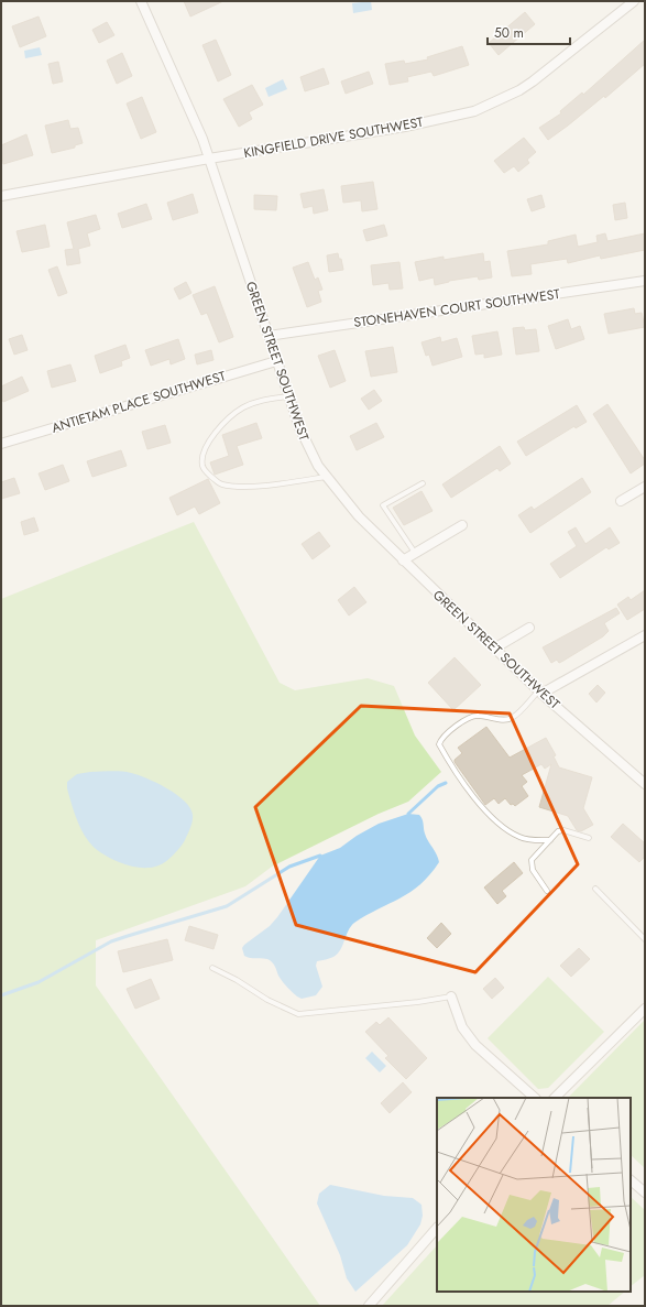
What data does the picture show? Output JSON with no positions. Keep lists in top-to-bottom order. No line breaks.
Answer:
{"streets":{"street":["KINGFIELD DRIVE SOUTHWEST","STONEHAVEN COURT SOUTHWEST","GREEN STREET SOUTHWEST","ANTIETAM PLACE SOUTHWEST"]},"crossings":[["KINGFIELD DRIVE SOUTHWEST","GREEN STREET SOUTHWEST"],["STONEHAVEN COURT SOUTHWEST","GREEN STREET SOUTHWEST"],["GREEN STREET SOUTHWEST","ANTIETAM PLACE SOUTHWEST"]],"scale_bar":"50 m"}
